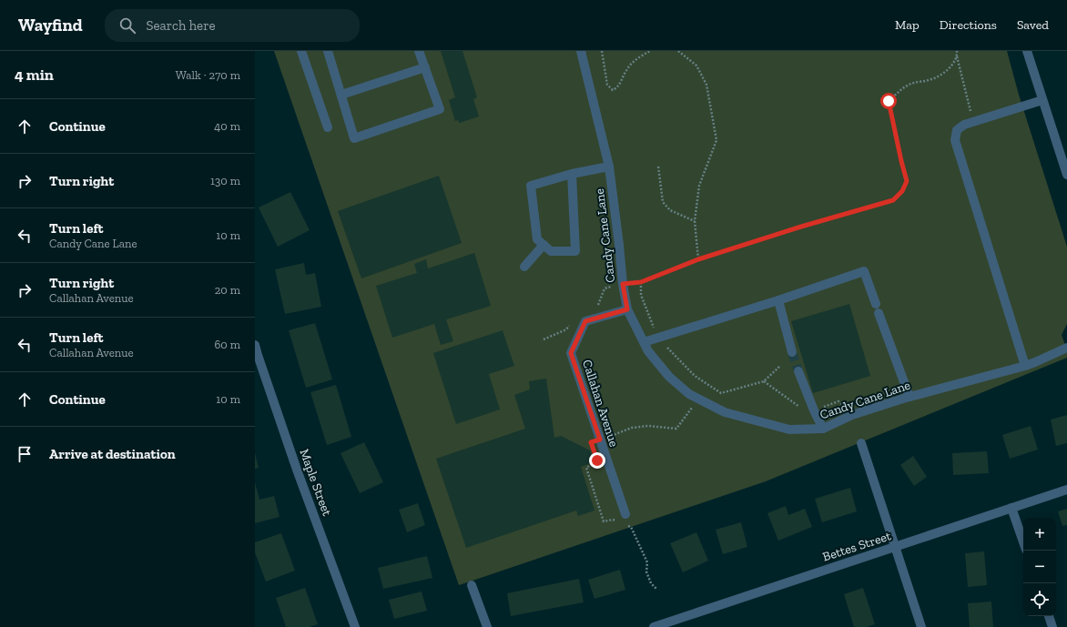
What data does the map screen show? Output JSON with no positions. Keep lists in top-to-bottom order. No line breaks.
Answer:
{"streets":{"street":["Candy Cane Lane","Callahan Avenue","Maple Street","Bettes Street"]},"crossings":[["Candy Cane Lane","Callahan Avenue"]],"page":{"header":"Wayfind","search":"Search here","nav":["Map","Directions","Saved"],"heading":["4 min","Walk · 270 m"],"list":[["Continue","40 m"],["Turn right","130 m"],["Turn left","Candy Cane Lane","10 m"],["Turn right","Callahan Avenue","20 m"],["Turn left","Callahan Avenue","60 m"],["Continue","10 m"],"Arrive at destination"],"map_buttons":["+","−"]}}
